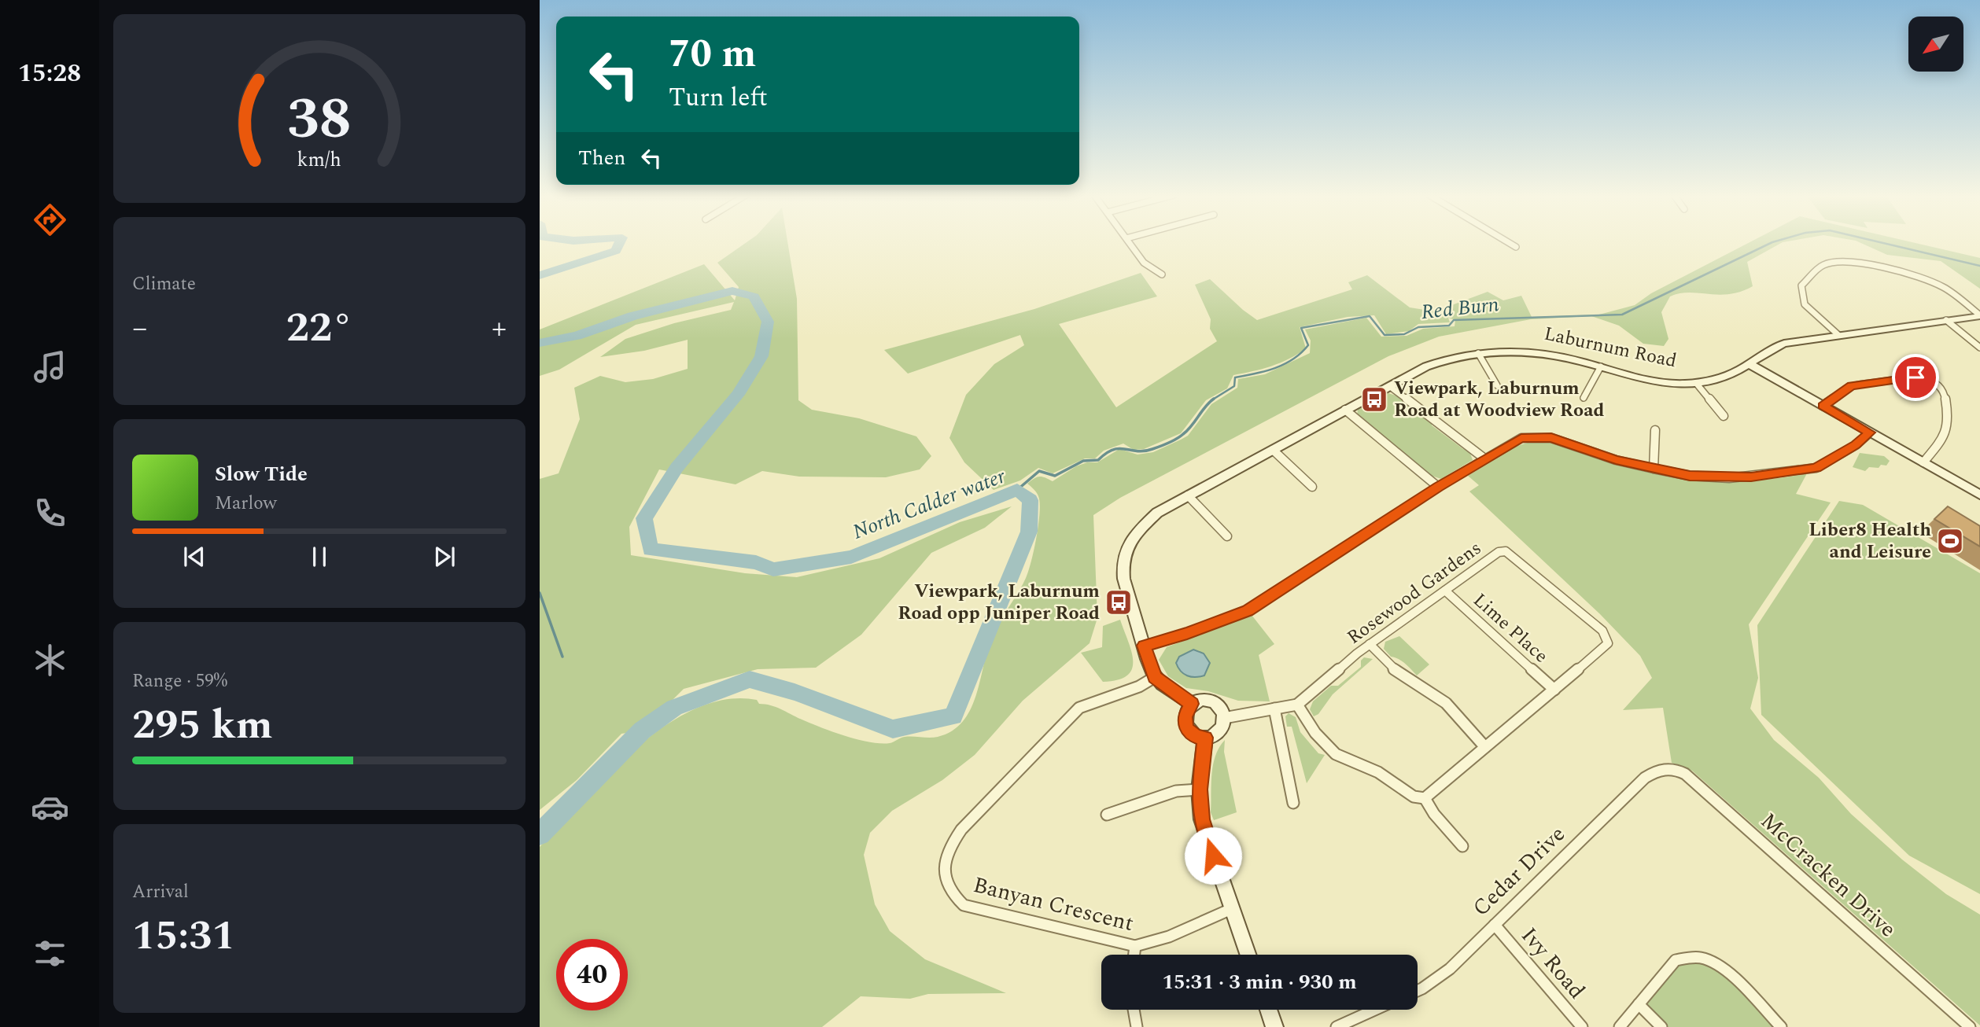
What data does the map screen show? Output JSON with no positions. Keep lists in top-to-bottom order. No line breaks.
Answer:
{"streets":{"street":["Laburnum Road","Rosewood Gardens","Lime Place","Cedar Drive","McCracken Drive","Banyan Crescent","Ivy Road"]},"crossings":[["Laburnum Road","Banyan Crescent"],["Rosewood Gardens","Lime Place"],["Cedar Drive","McCracken Drive"],["Cedar Drive","Ivy Road"]],"water":["Red Burn","North Calder water"],"places":{"bus stop":["Viewpark, Laburnum Road at Woodview Road","Viewpark, Laburnum Road opp Juniper Road"],"sports":["Liber8 Health and Leisure"]},"north":"bottom left","page":{"tabs":"15:28","turn":["70 m","Turn left"],"then":"Then","tile":["Climate",["Range · 59%","295 km"],["Arrival","15:31"]],"heat":["−","22°","+"],"song":["Slow Tide","Marlow"],"limit":"40","trip":"15:31 · 3 min · 930 m","gauge":["38","km/h"]}}
